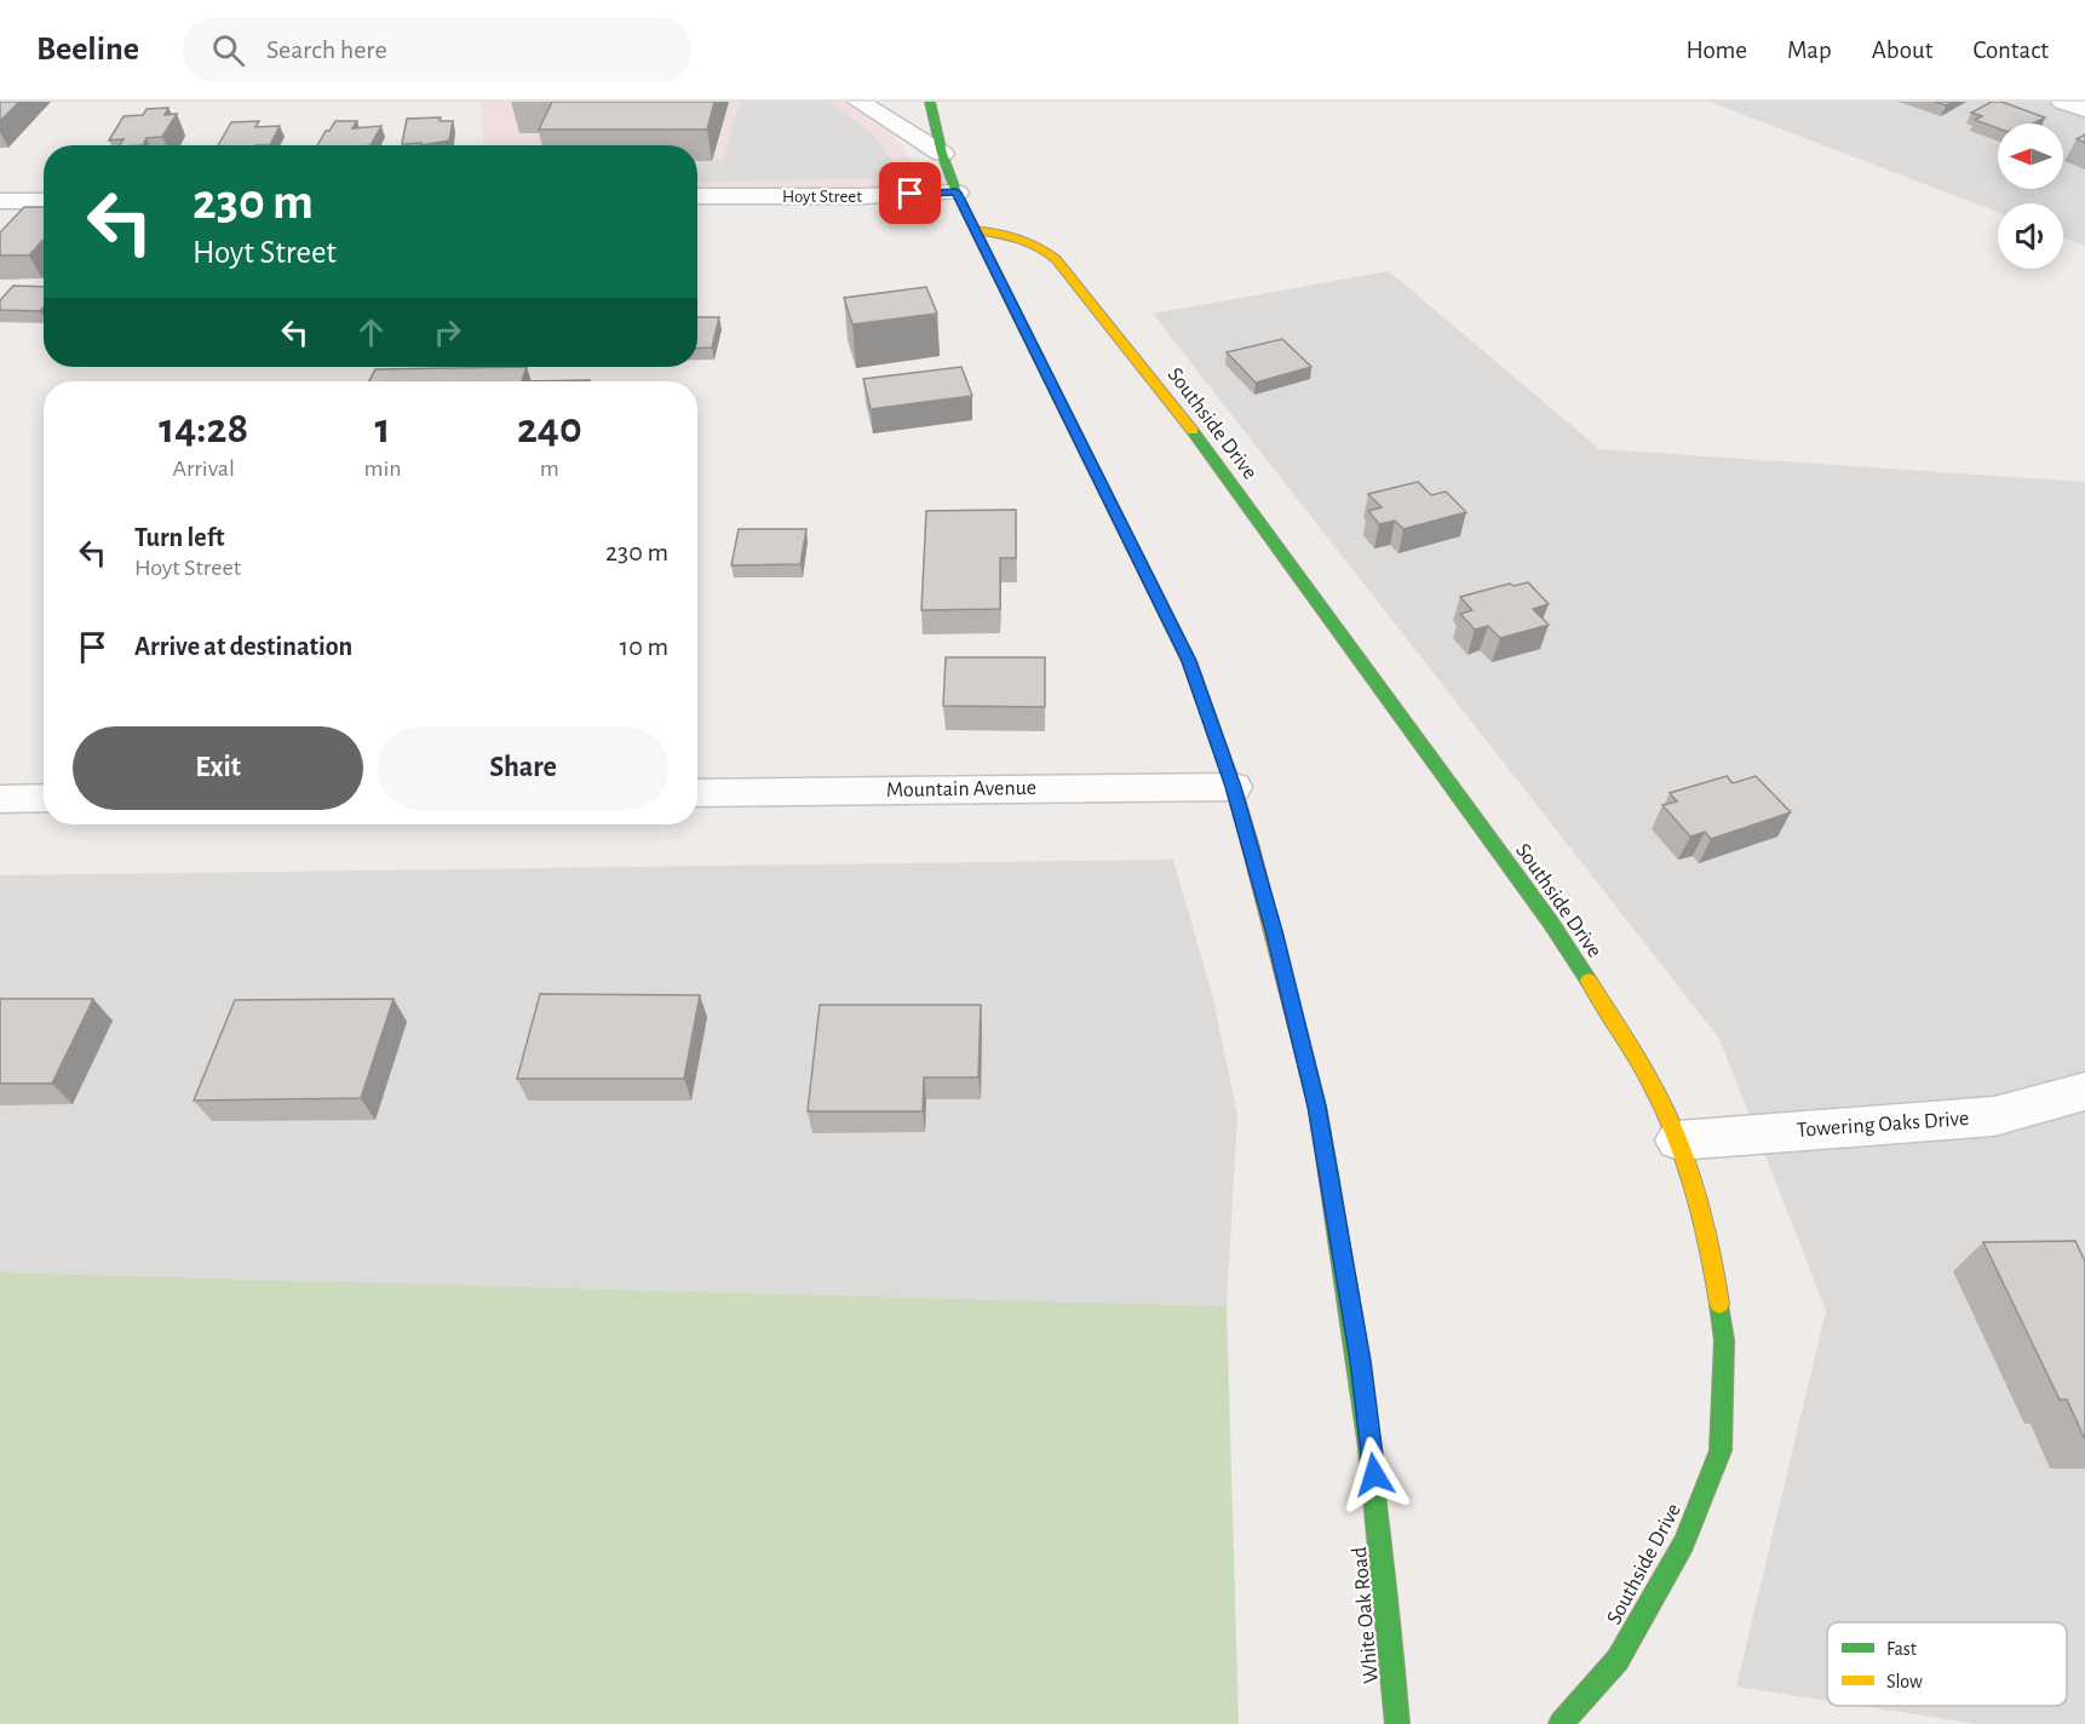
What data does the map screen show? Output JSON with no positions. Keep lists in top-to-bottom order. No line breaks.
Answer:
{"streets":{"main road":["Southside Drive","White Oak Road"],"street":["Hoyt Street","Mountain Avenue","Towering Oaks Drive"]},"crossings":[["Hoyt Street","White Oak Road"],["Southside Drive","Towering Oaks Drive"],["Southside Drive","White Oak Road"],["Mountain Avenue","White Oak Road"]],"legend":["Fast","Slow"],"north":"left","page":{"header":"Beeline","search":"Search here","nav":["Home","Map","About","Contact"],"turn":["230 m","Hoyt Street"],"eta":["14:28","Arrival","1","min","240","m"],"list":[{"name":"Turn left","note":"Hoyt Street","value":"230 m"},{"name":"Arrive at destination","value":"10 m"}],"buttons":["Exit","Share"]}}
